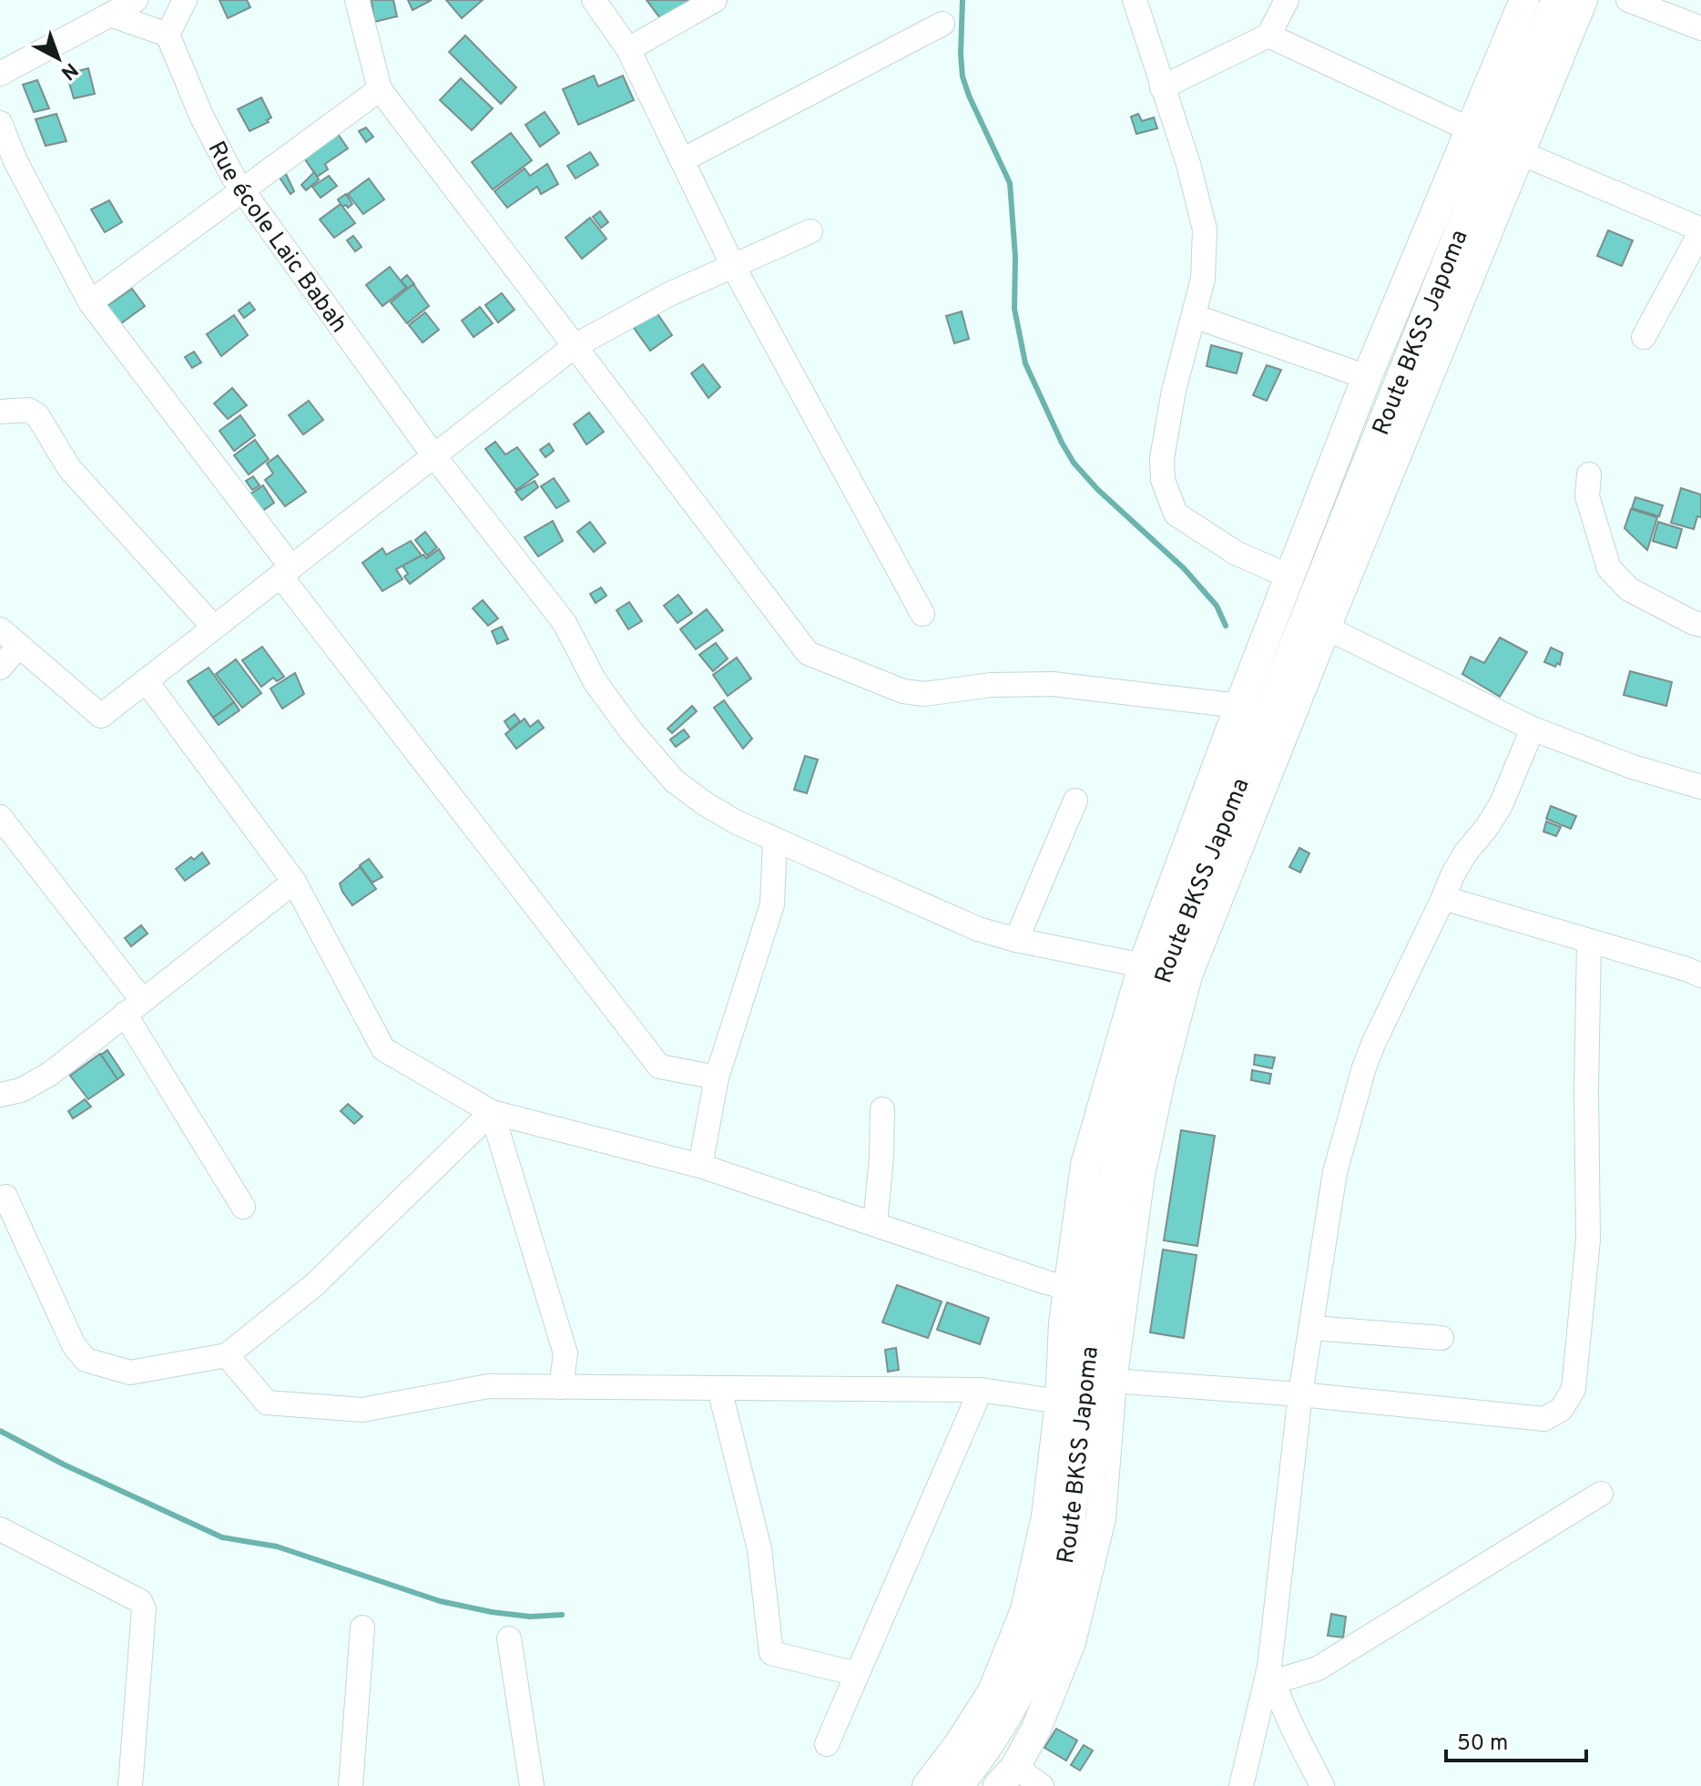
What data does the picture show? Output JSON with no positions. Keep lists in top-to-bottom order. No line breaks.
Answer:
{"streets":{"main road":["Route BKSS Japoma"],"street":["Rue école Laic Babah"]},"scale_bar":"50 m","north":"bottom right"}
